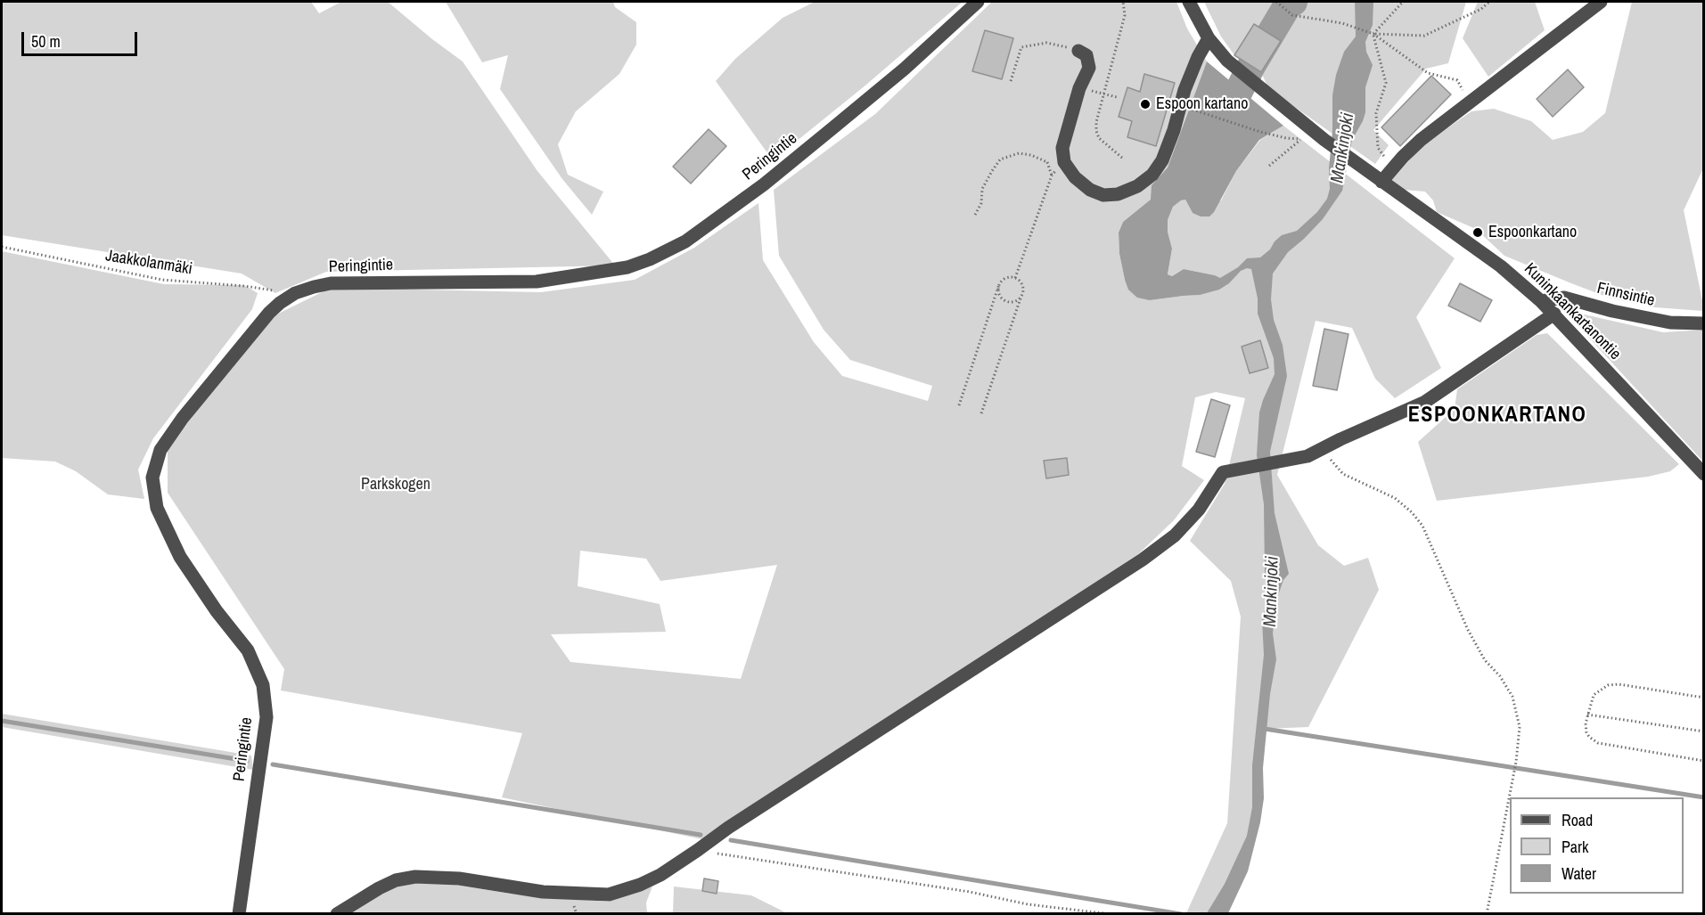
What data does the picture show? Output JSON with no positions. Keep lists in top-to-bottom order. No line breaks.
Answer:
{"streets":{"street":["Peringintie","Finnsintie","Kuninkaankartanontie"],"path":["Jaakkolanmäki"]},"crossings":[["Peringintie","Jaakkolanmäki"],["Finnsintie","Kuninkaankartanontie"]],"districts":["ESPOONKARTANO"],"water":["Mankinjoki"],"parks":["Parkskogen"],"places":["Espoon kartano","Espoonkartano"],"legend":["Road","Park","Water"],"scale_bar":"50 m"}
